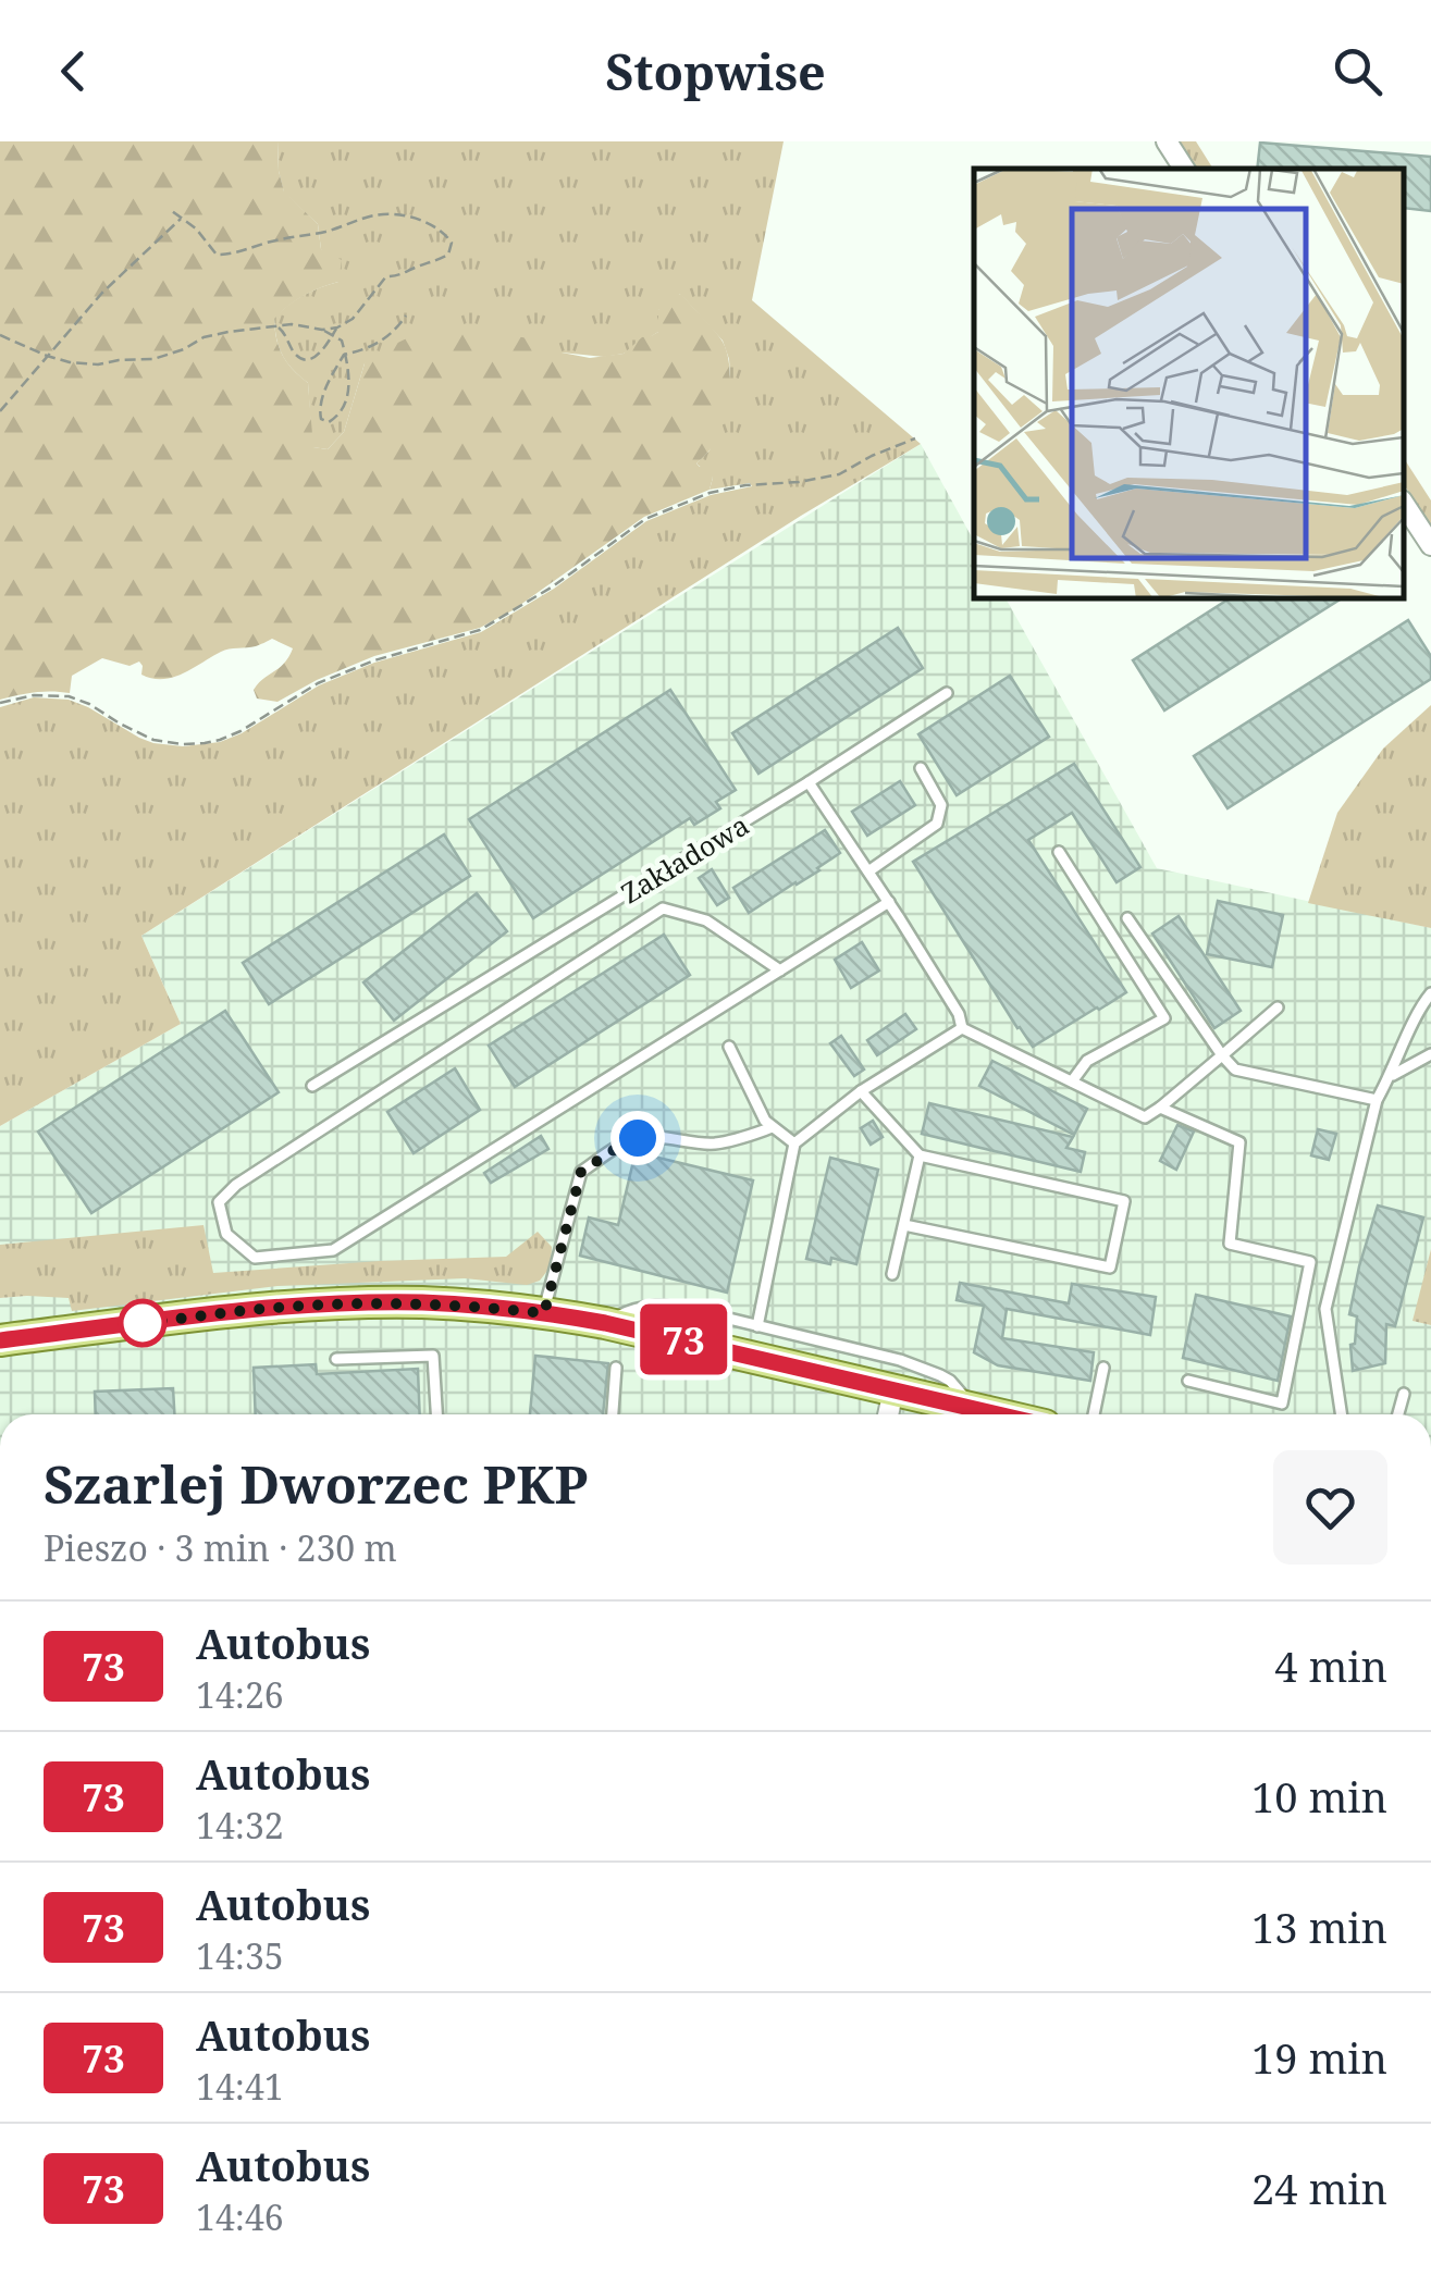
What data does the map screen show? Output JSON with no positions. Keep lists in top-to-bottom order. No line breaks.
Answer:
{"streets":{"lane":["Zakładowa"]},"lines":["bus line 73"],"page":{"header":"Stopwise","on_map":"73","heading":["Szarlej Dworzec PKP","Pieszo · 3 min · 230 m"],"list":[{"mark":"73","name":"Autobus","note":"14:26","value":"4 min"},{"mark":"73","name":"Autobus","note":"14:32","value":"10 min"},{"mark":"73","name":"Autobus","note":"14:35","value":"13 min"},{"mark":"73","name":"Autobus","note":"14:41","value":"19 min"},{"mark":"73","name":"Autobus","note":"14:46","value":"24 min"}]}}
